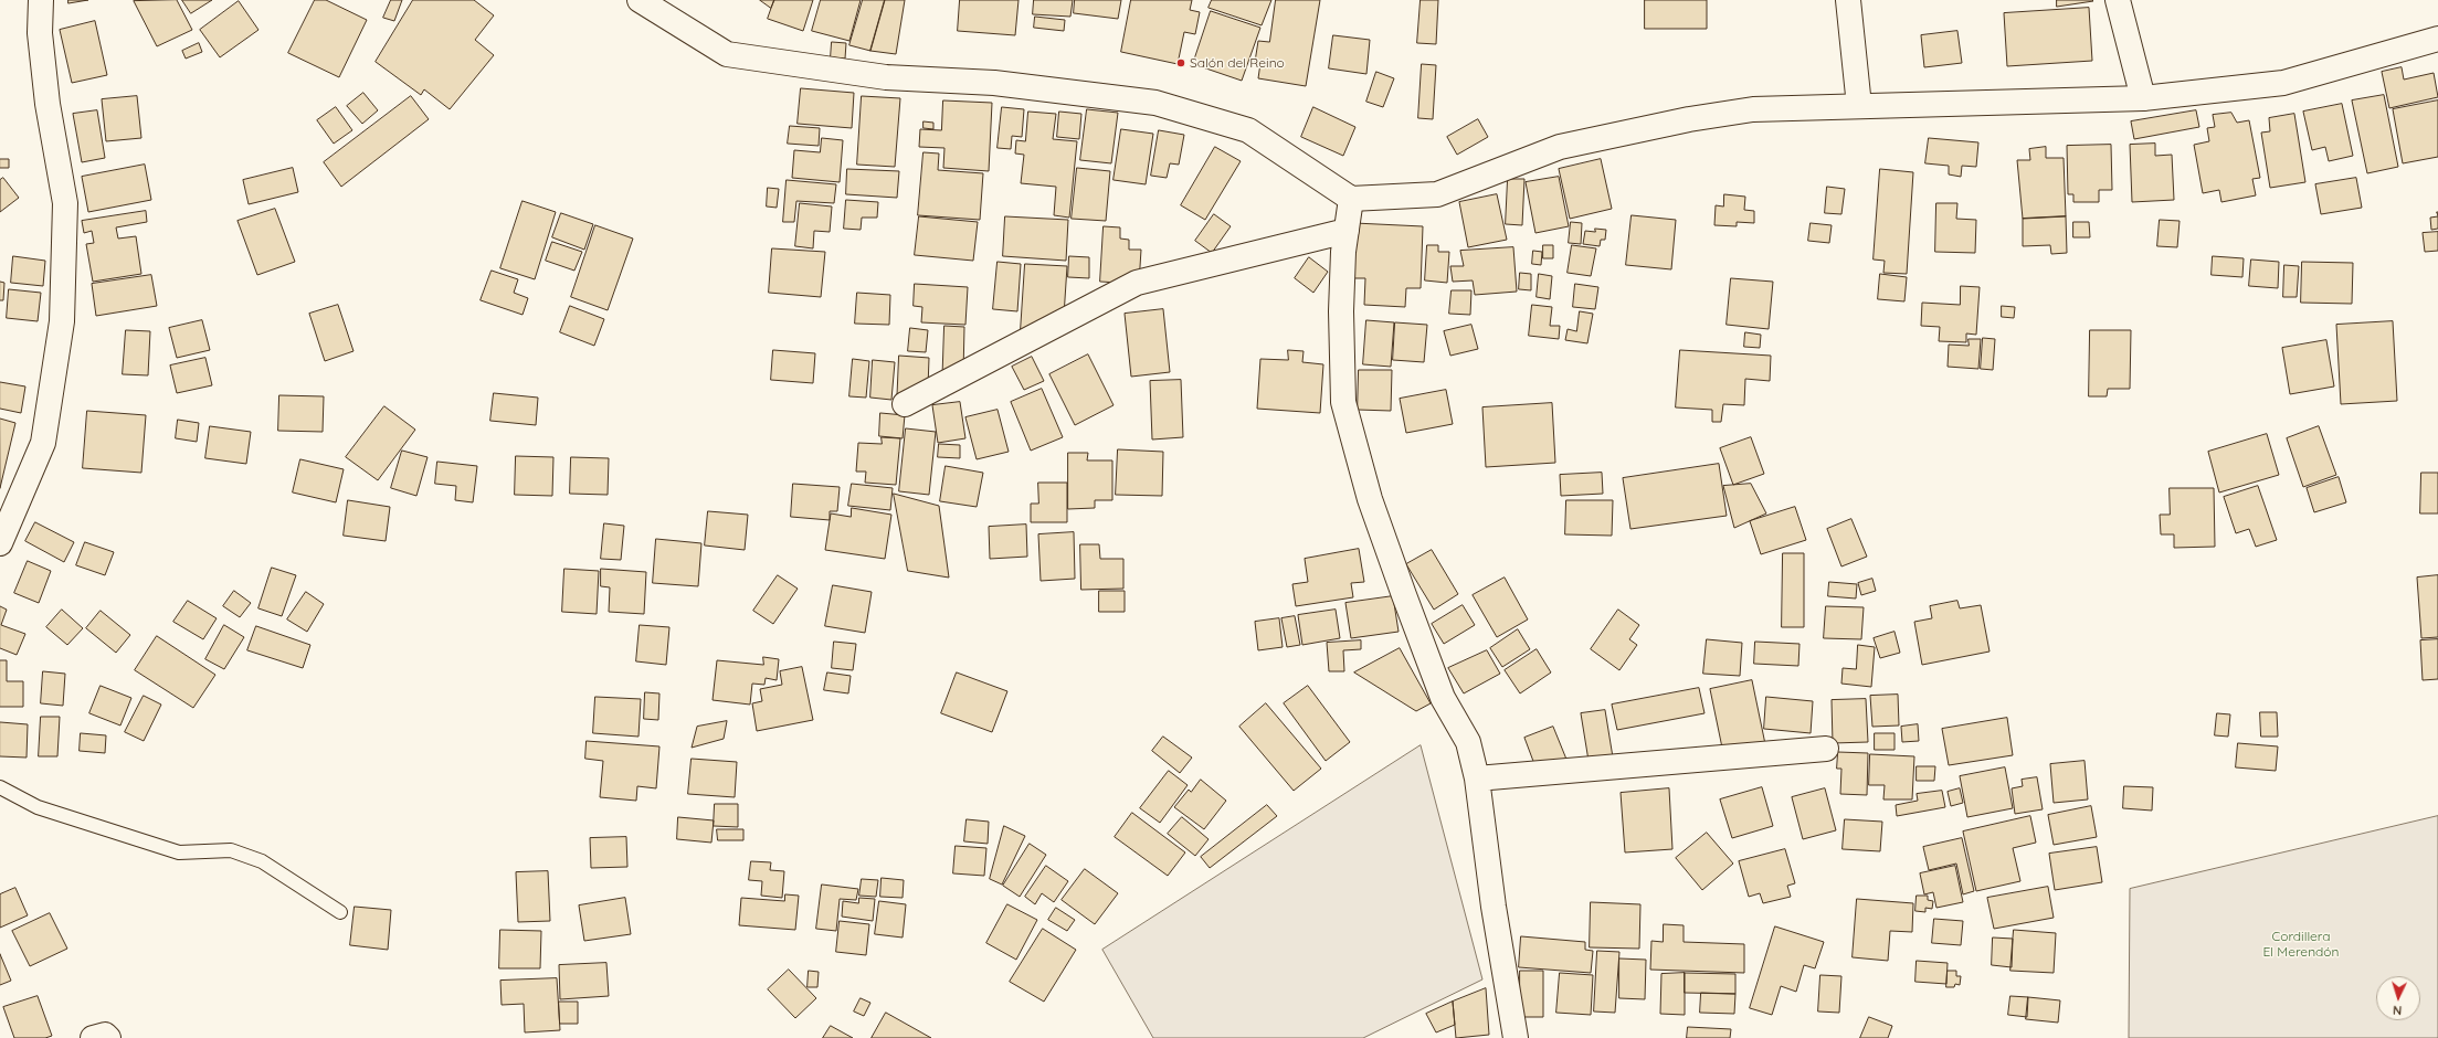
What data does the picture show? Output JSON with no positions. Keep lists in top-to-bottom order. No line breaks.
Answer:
{"parks":["Cordillera El Merendón"],"places":["Salón del Reino"],"north":"bottom"}
